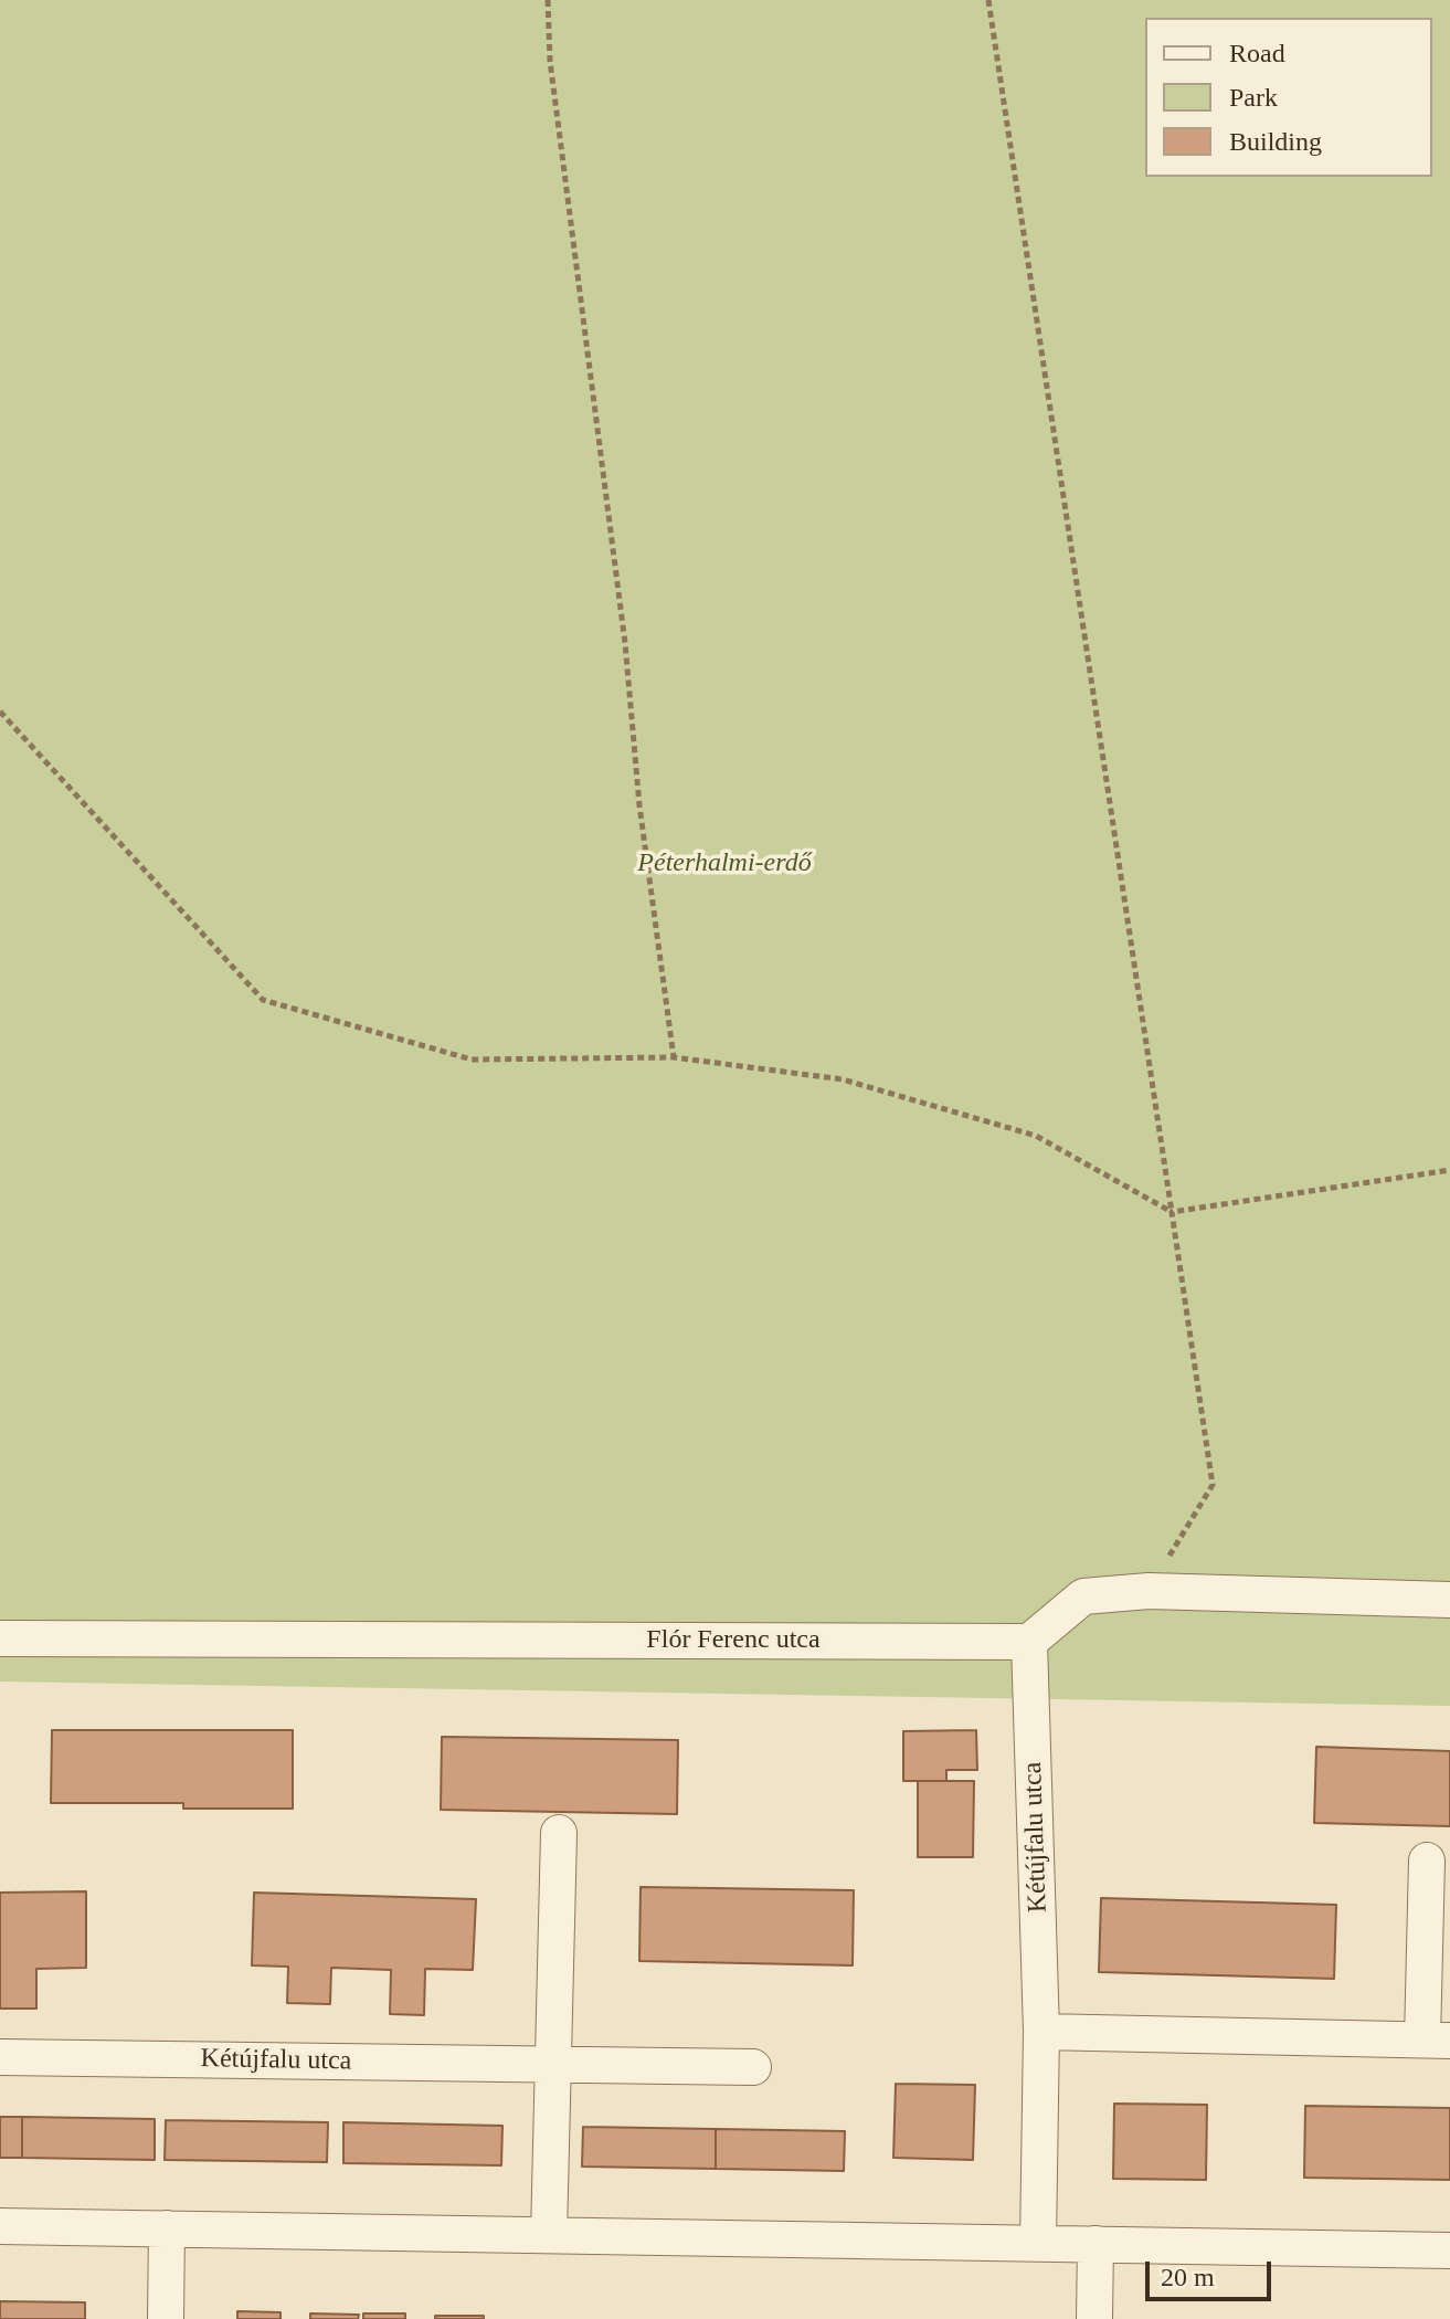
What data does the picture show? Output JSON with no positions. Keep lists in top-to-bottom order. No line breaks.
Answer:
{"streets":{"street":["Flór Ferenc utca","Kétújfalu utca"]},"crossings":[["Flór Ferenc utca","Kétújfalu utca"]],"parks":["Péterhalmi-erdő"],"legend":["Road","Park","Building"],"scale_bar":"20 m"}
